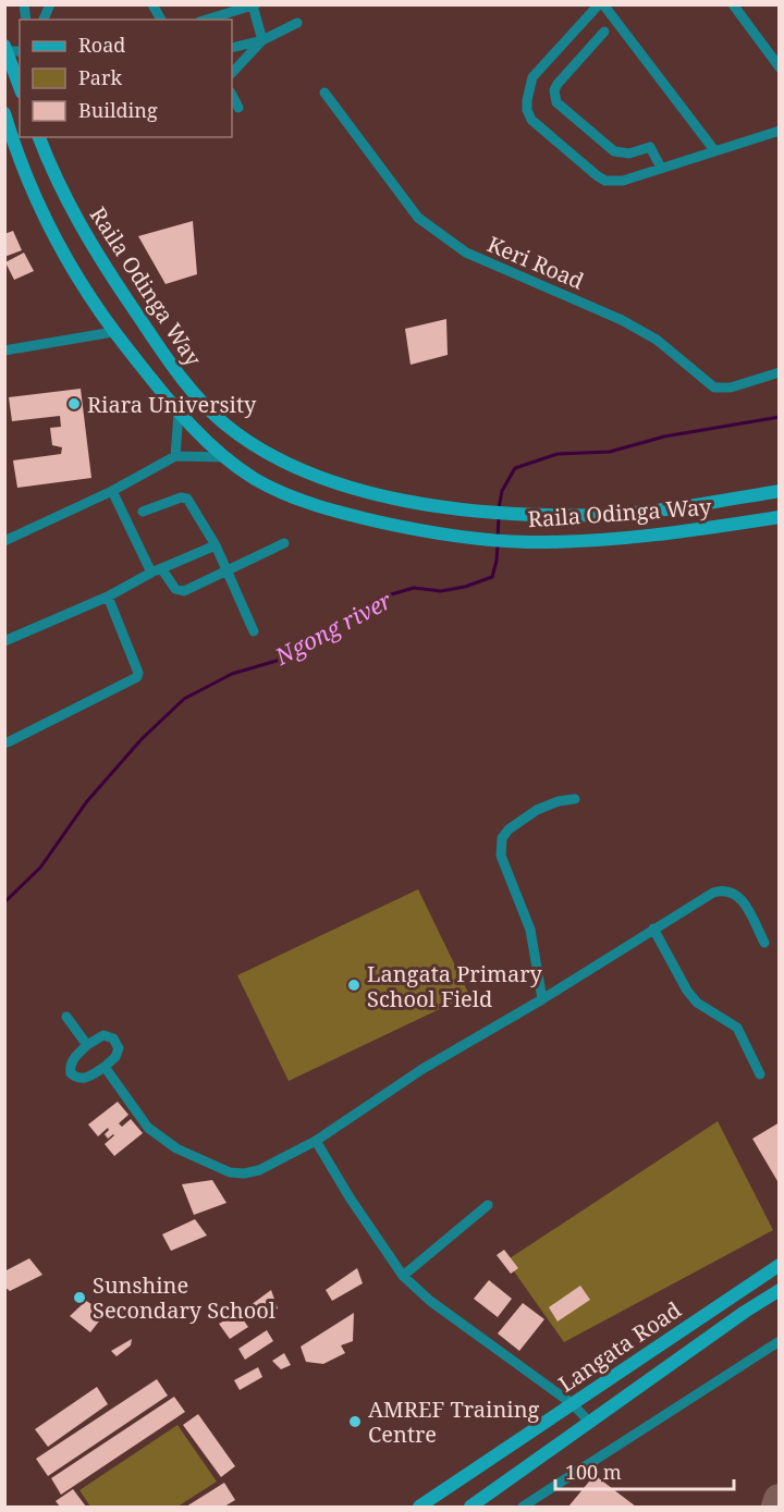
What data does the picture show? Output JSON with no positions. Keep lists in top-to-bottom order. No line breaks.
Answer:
{"streets":{"main road":["Raila Odinga Way","Langata Road"],"street":["Keri Road"]},"water":["Ngong river"],"places":["Riara University","Langata Primary School Field","Sunshine Secondary School","AMREF Training Centre"],"legend":["Road","Park","Building"],"scale_bar":"100 m"}
